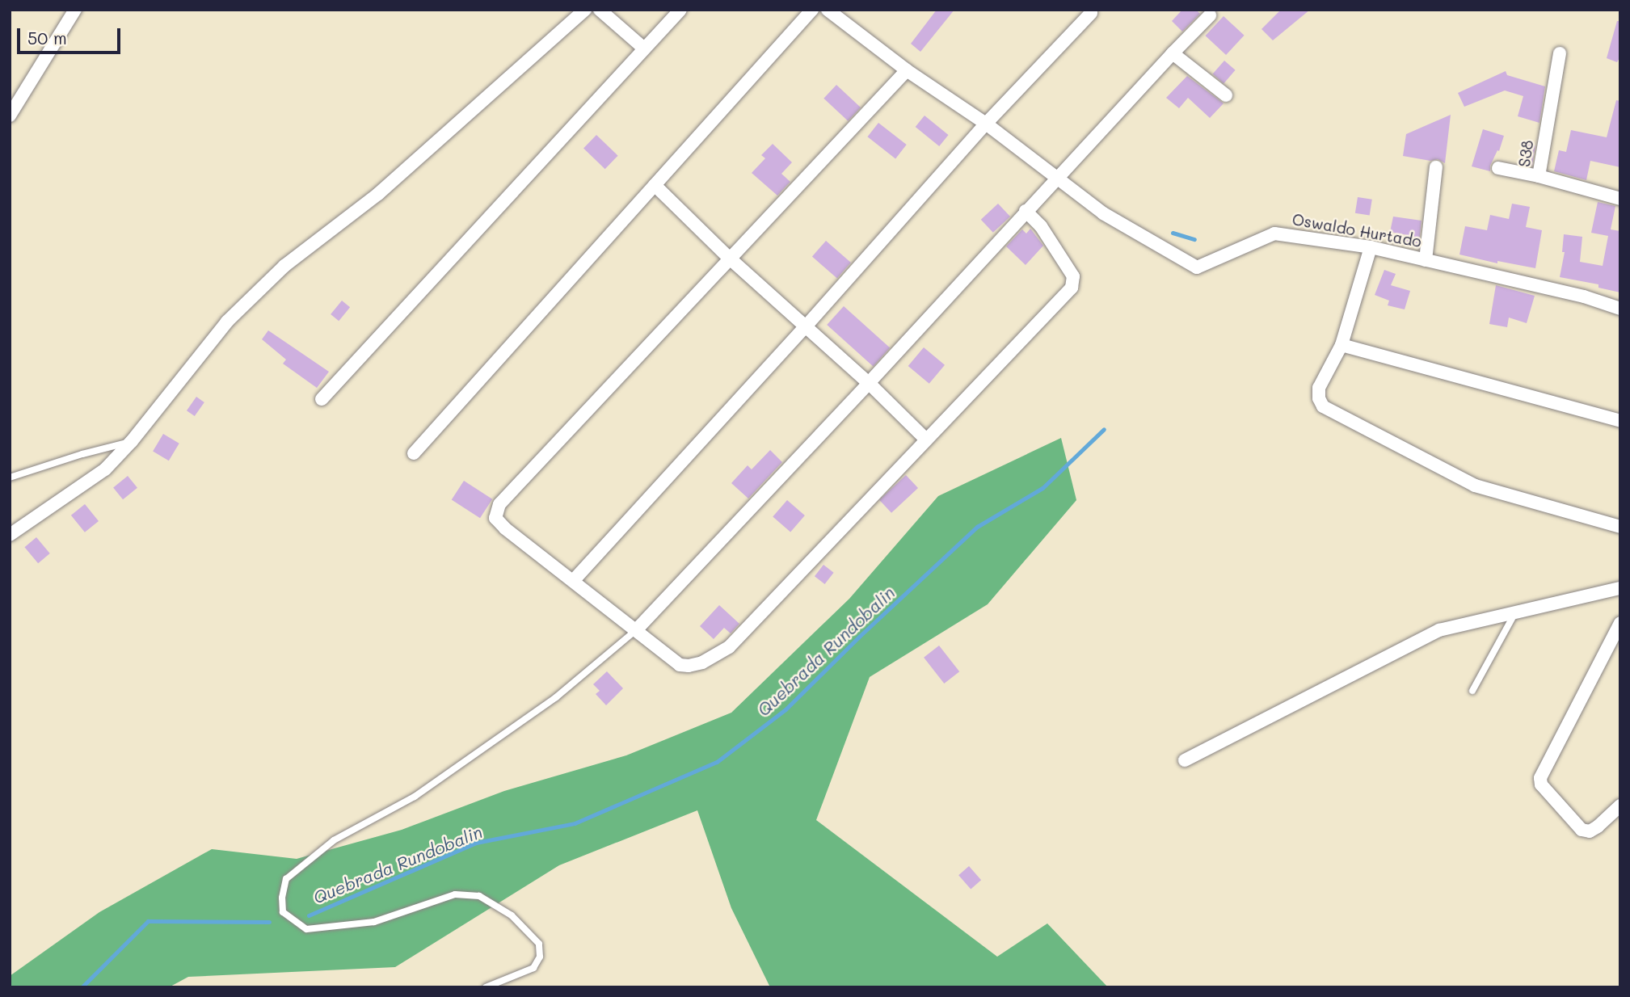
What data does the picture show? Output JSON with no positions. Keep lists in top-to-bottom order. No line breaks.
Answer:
{"streets":{"street":["S38","Oswaldo Hurtado"]},"water":["Quebrada Rundobalin"],"scale_bar":"50 m"}
